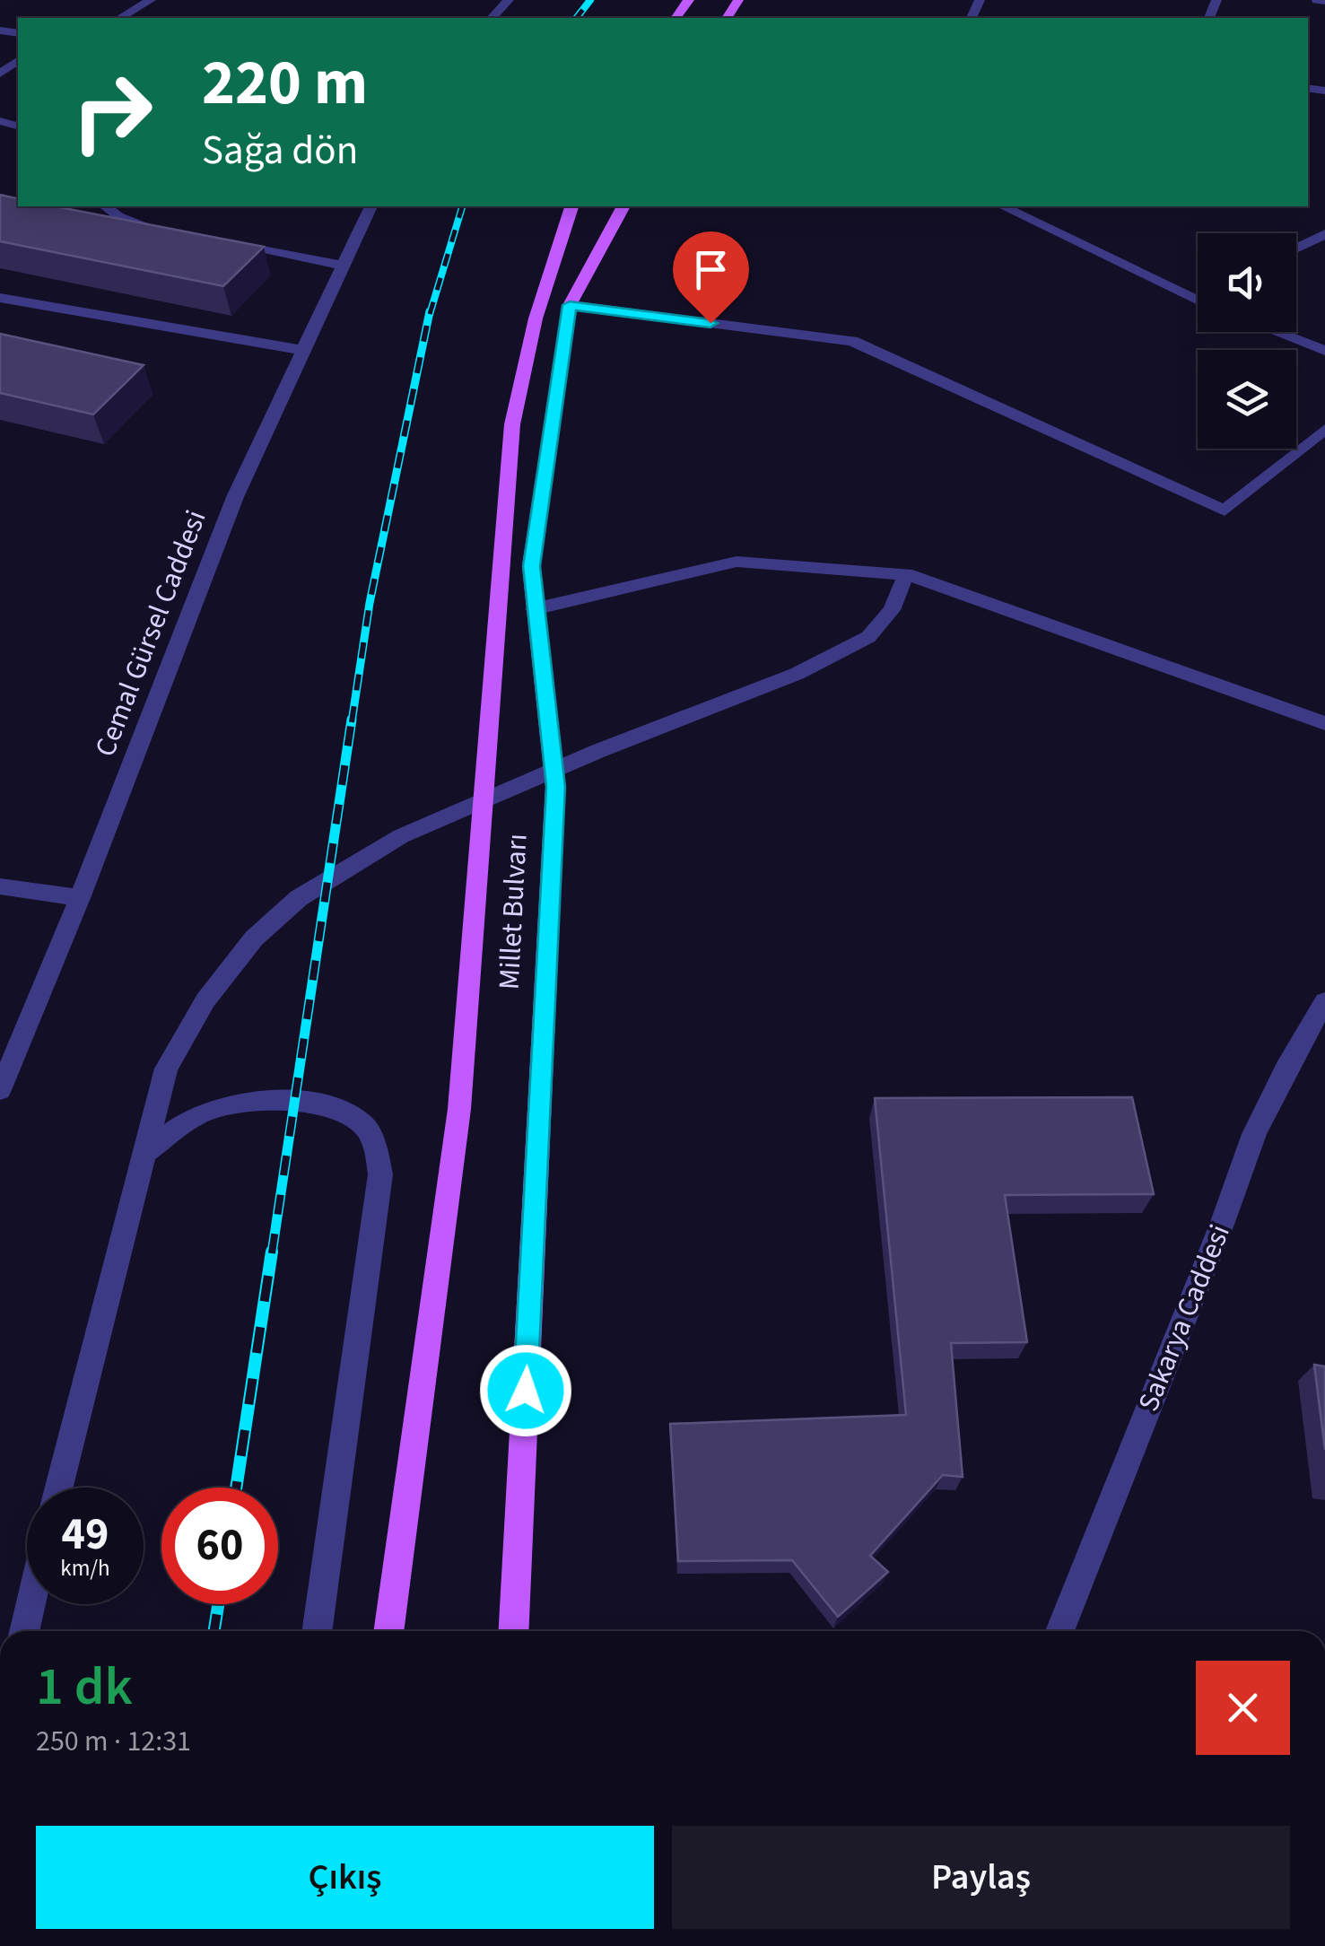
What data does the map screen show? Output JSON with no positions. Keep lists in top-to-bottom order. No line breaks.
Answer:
{"streets":{"main road":["Millet Bulvarı"],"street":["Cemal Gürsel Caddesi","Sakarya Caddesi"]},"page":{"turn":["220 m","Sağa dön"],"speed":"49 km/h","limit":"60","heading":["1 dk","250 m · 12:31"],"buttons":["Çıkış","Paylaş"]}}
